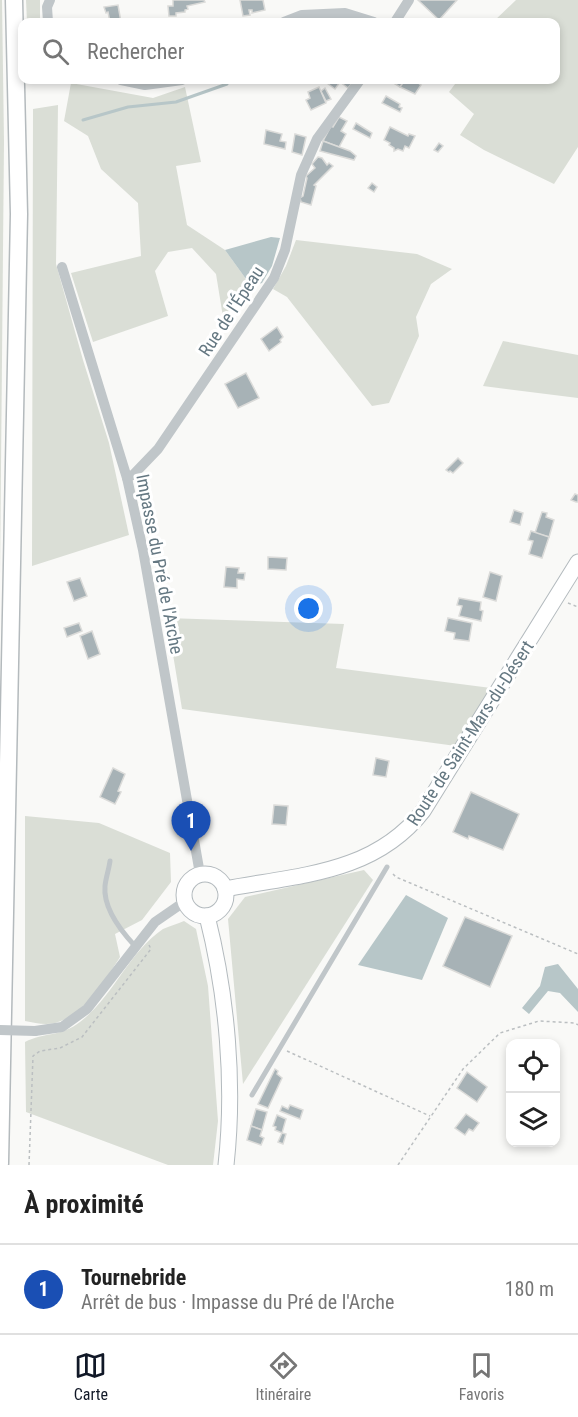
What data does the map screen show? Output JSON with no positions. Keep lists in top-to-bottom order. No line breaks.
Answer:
{"streets":{"main road":["Route de Saint-Mars-du-Désert"],"street":["Rue de l'Épeau","Impasse du Pré de l'Arche"]},"crossings":[["Rue de l'Épeau","Impasse du Pré de l'Arche"],["Impasse du Pré de l'Arche","Route de Saint-Mars-du-Désert"]],"page":{"search":"Rechercher","pins":"1","heading":"À proximité","list":[{"mark":"1","name":"Tournebride","note":"Arrêt de bus · Impasse du Pré de l'Arche","value":"180 m"}],"nav":["Carte","Itinéraire","Favoris"]}}
